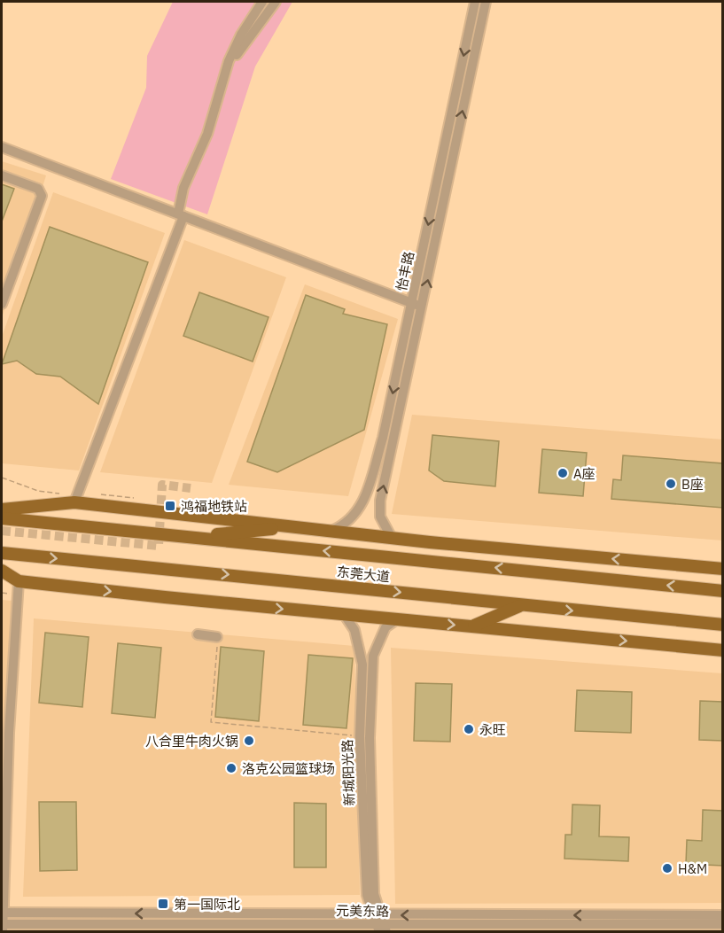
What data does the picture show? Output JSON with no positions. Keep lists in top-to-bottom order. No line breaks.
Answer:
{"streets":{"main road":["东莞大道"],"street":["怡丰路","新城阳光路","元美东路"]},"crossings":[["新城阳光路","元美东路"]],"places":{"other":["A座","B座","永旺","八合里牛肉火锅","洛克公园篮球场","H&M"],"transit":["鸿福地铁站","第一国际北"]}}
